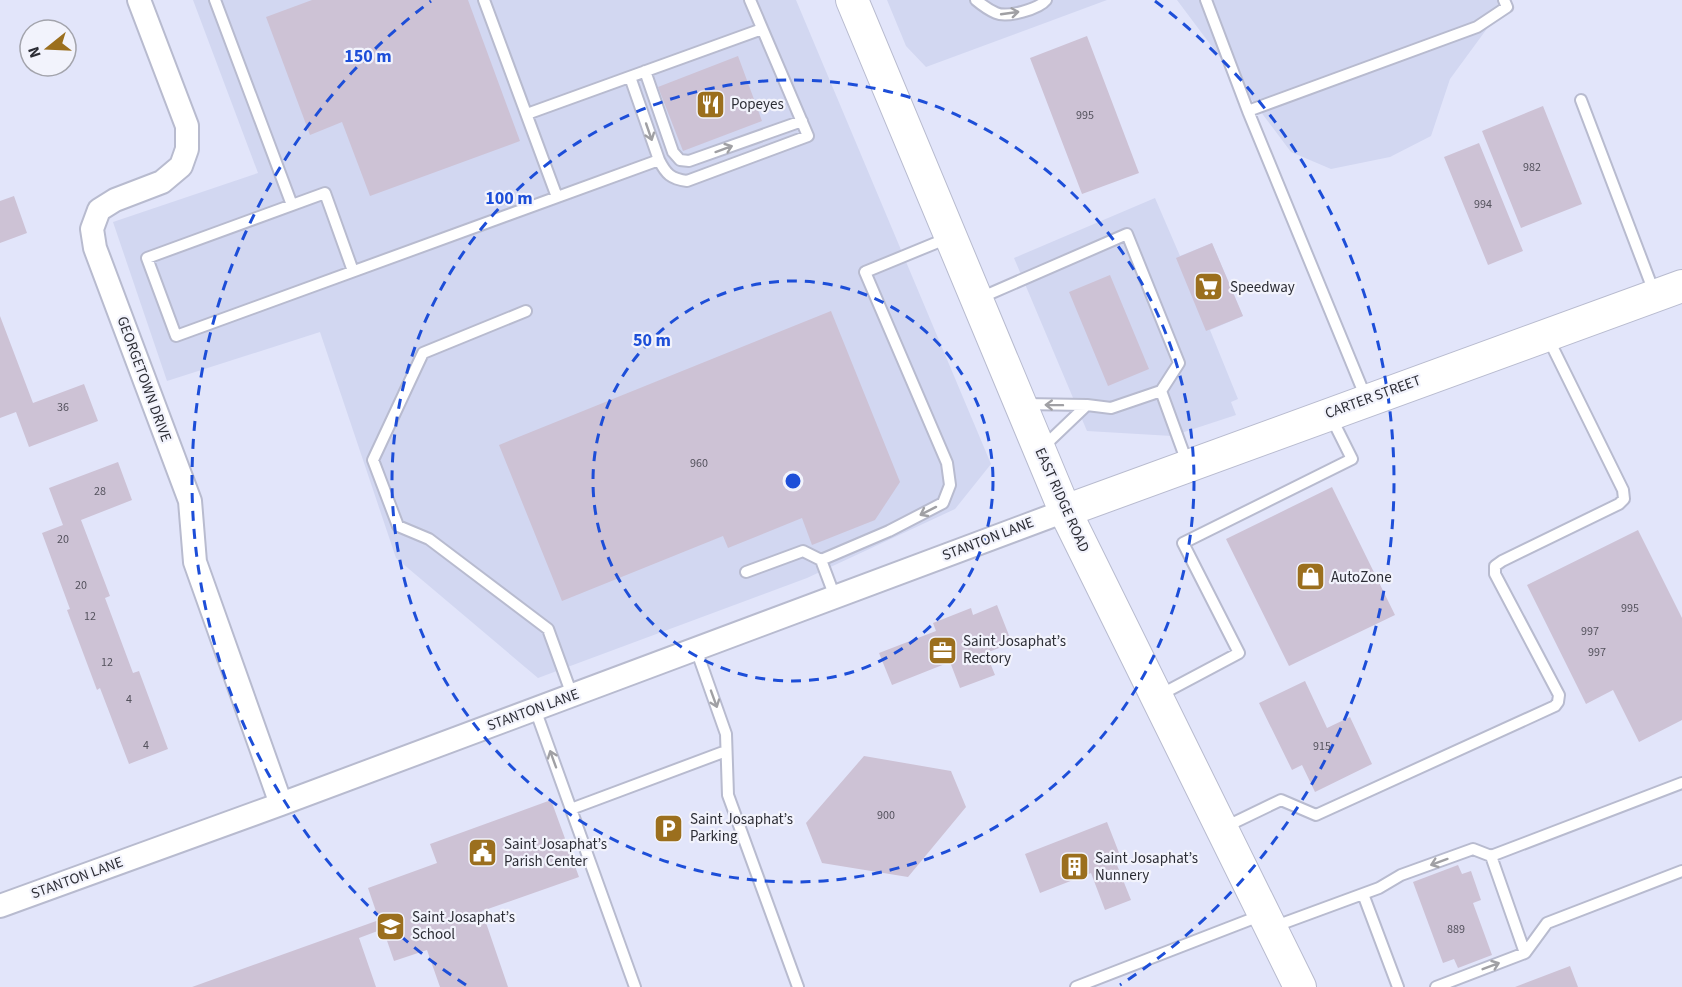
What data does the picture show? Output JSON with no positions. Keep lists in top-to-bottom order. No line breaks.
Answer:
{"streets":{"main road":["CARTER STREET","EAST RIDGE ROAD"],"street":["GEORGETOWN DRIVE","STANTON LANE"]},"crossings":[["GEORGETOWN DRIVE","STANTON LANE"],["CARTER STREET","EAST RIDGE ROAD"],["CARTER STREET","STANTON LANE"],["EAST RIDGE ROAD","STANTON LANE"]],"places":{"restaurant":["Popeyes"],"supermarket":["Speedway"],"shop":["AutoZone"],"office":["Saint Josaphat’s Rectory"],"parking":["Saint Josaphat’s Parking"],"public building":["Saint Josaphat’s Parish Center"],"building":["Saint Josaphat’s Nunnery"],"school or university":["Saint Josaphat’s School"]},"house_numbers":["995","982","994","36","960","28","20","20","995","12","997","997","12","4","4","915","900","889"],"north":"left","rings":["150 m","100 m","50 m"]}
